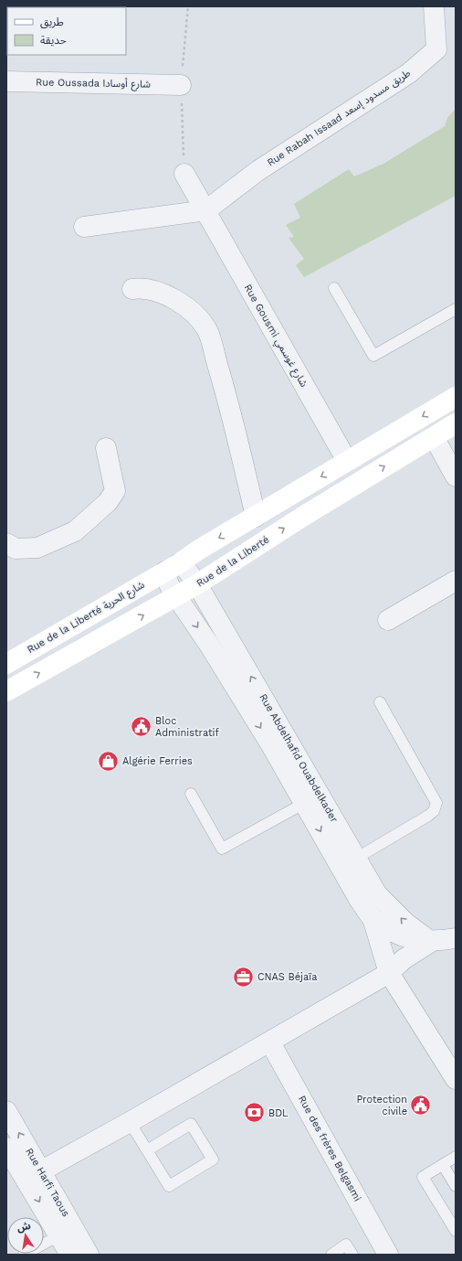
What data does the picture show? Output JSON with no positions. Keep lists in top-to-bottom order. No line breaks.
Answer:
{"streets":{"main road":["Rue de la Liberté","Rue de la Liberté شارع الحرية"],"street":["Rue Oussada شارع أوسادا","Rue Rabah Issaad طريق مسدود إسعد","Rue Gousmi شارع غوسمي","Rue Abdelhafid Ouabdelkader","Rue des frères Belgasmi","Rue Harfi Taous"]},"crossings":[["Rue Rabah Issaad طريق مسدود إسعد","Rue Gousmi شارع غوسمي"],["Rue de la Liberté","Rue Abdelhafid Ouabdelkader"],["Rue de la Liberté شارع الحرية","Rue Abdelhafid Ouabdelkader"]],"places":{"public building":["Bloc Administratif","Protection civile"],"shop":["Algérie Ferries"],"office":["CNAS Béjaïa"],"bank":["BDL"]},"legend":["طريق","حديقة"],"north":"top"}
